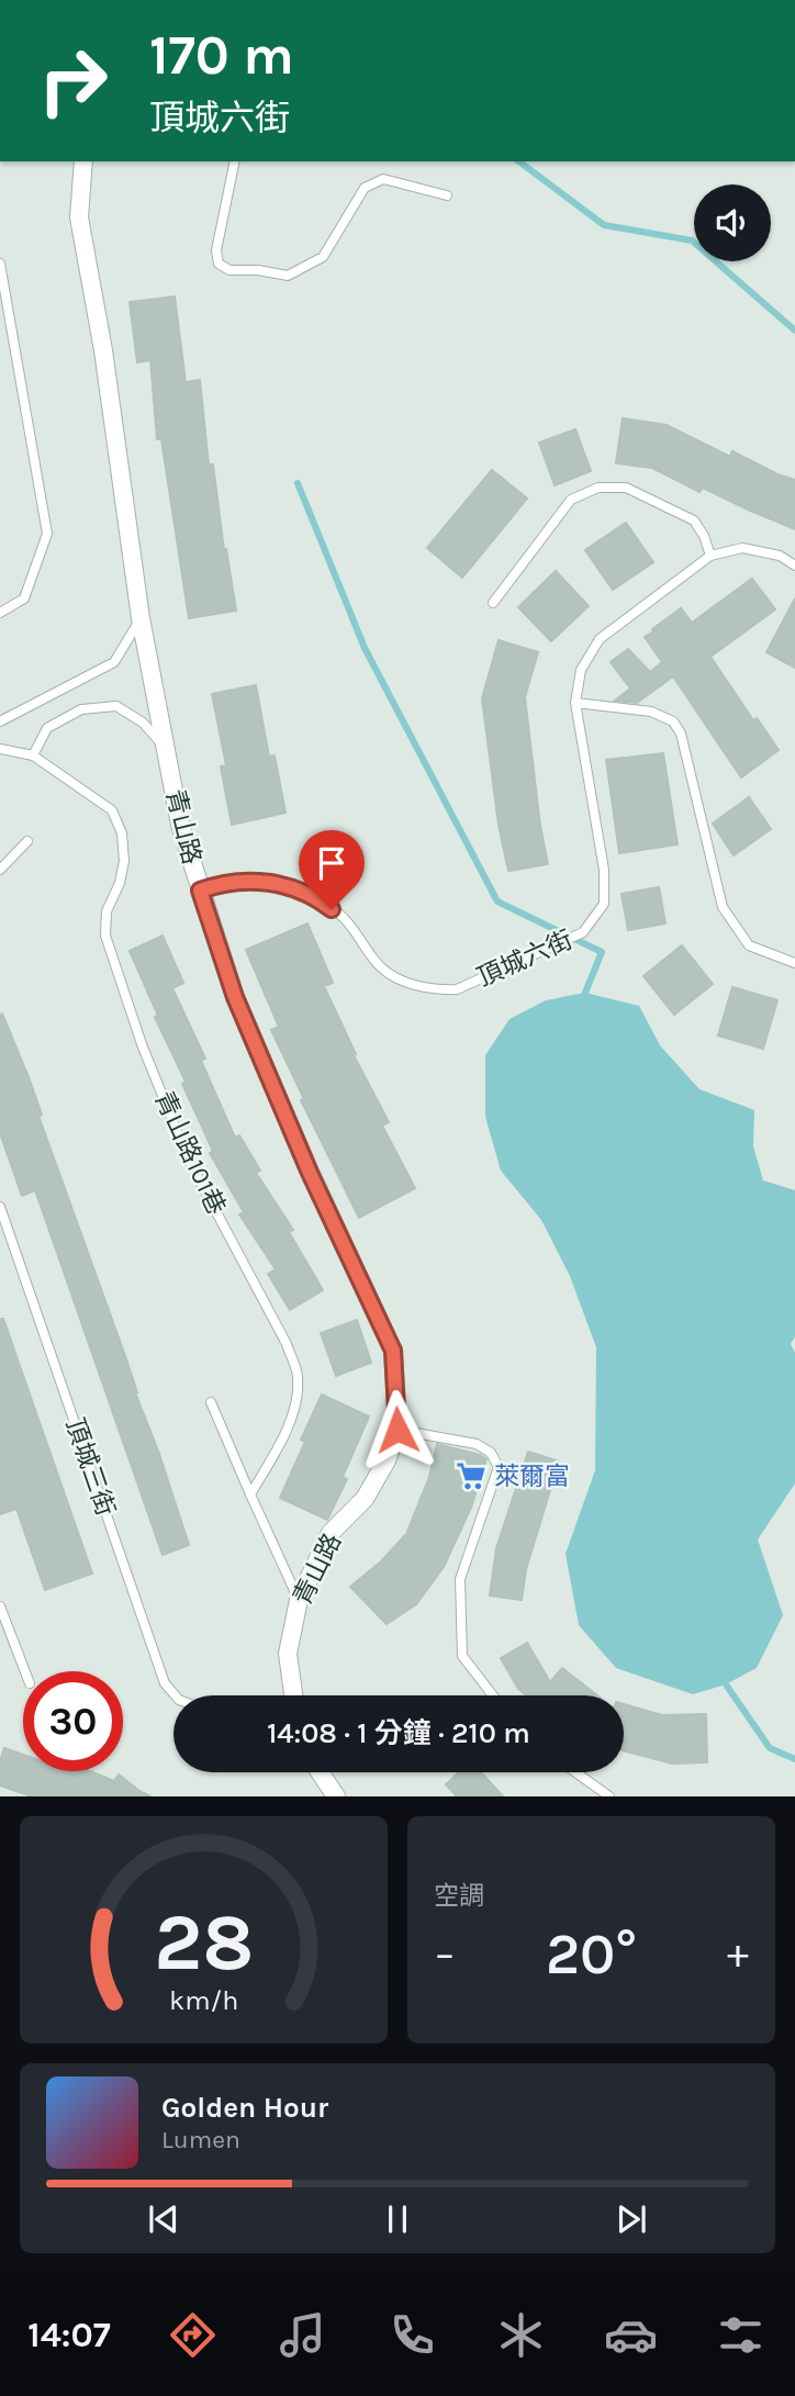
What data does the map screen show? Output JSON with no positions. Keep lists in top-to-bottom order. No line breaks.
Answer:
{"streets":{"street":["青山路"],"lane":["頂城六街","青山路101巷","頂城三街"]},"crossings":[["青山路","頂城六街"]],"places":{"supermarket":["萊爾富"]},"page":{"turn":["170 m","頂城六街"],"limit":"30","trip":"14:08 · 1 分鐘 · 210 m","tile":"空調","heat":["−","20°","+"],"song":["Golden Hour","Lumen"],"tabs":"14:07","gauge":["28","km/h"]}}
